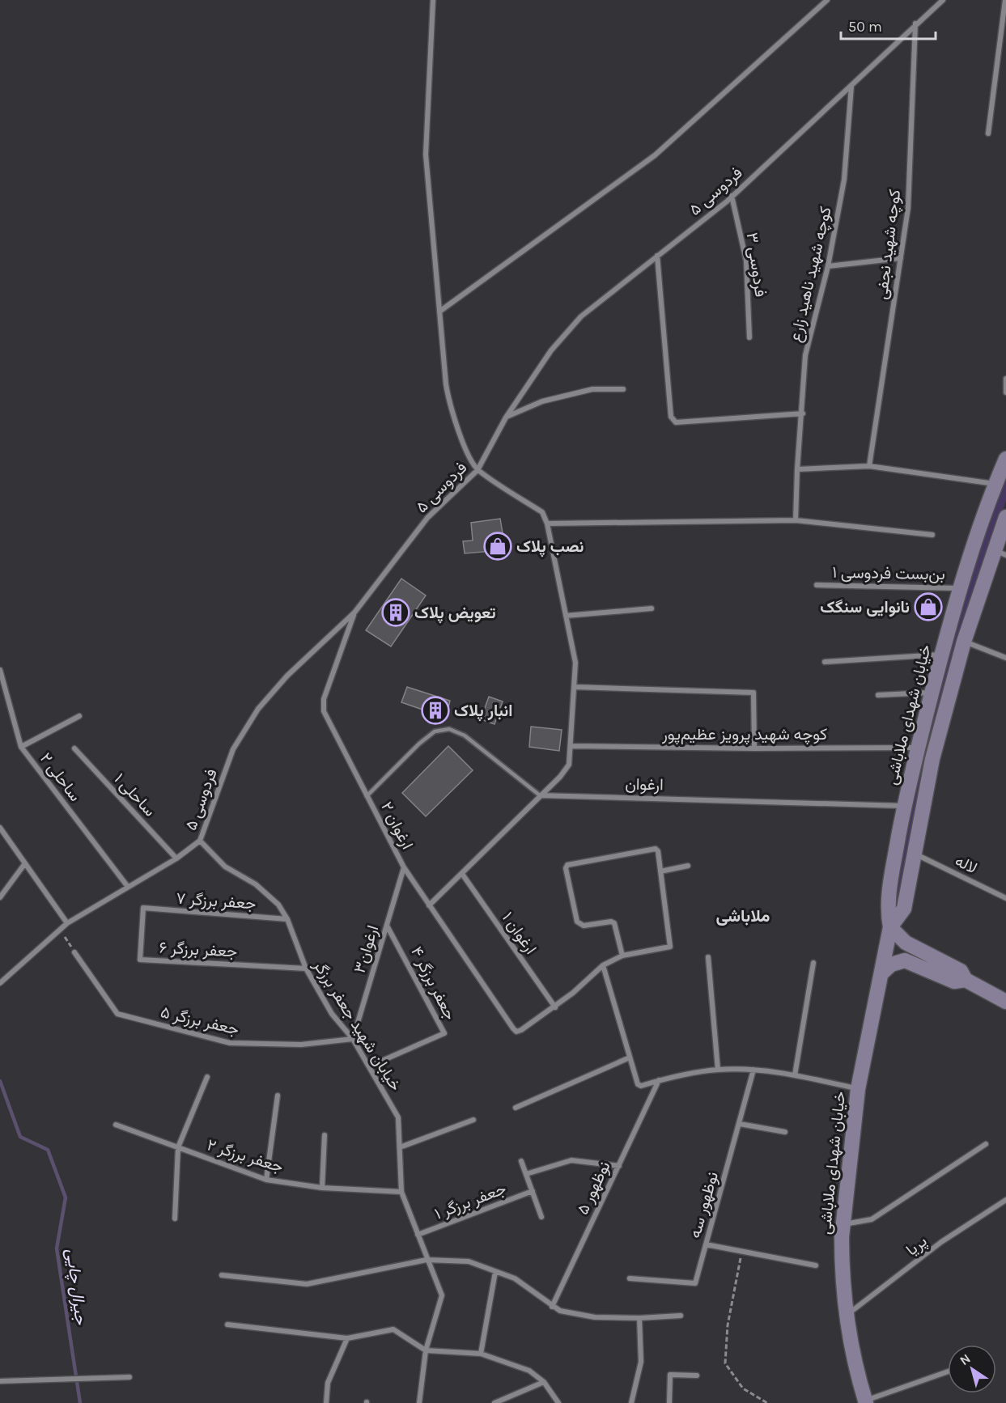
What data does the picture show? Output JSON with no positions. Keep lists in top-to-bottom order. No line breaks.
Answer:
{"streets":{"main road":["خیابان شهدای ملاباشی"],"street":["فردوسی ۵","کوچه شهید نجفی","فردوسی ۳","کوچه شهید ناهید زارع","بن‌بست فردوسی ۱","کوچه شهید پرویز عظیم‌پور","ساحلی ۲","ارغوان","ساحلی ۱","ارغوان ۲","لاله","جعفر برزگر ۷","ارغوان ۱","جعفر برزگر ۶","ارغوان۳","جعفر برزگر ۴","جعفر برزگر ۵","خیابان شهید جعفر برزگر","جعفر برزگر ۲","نوظهور ۵","جعفر برزگر ۱","نوظهور سه","پریا"]},"crossings":[["فردوسی ۵","کوچه شهید نجفی"],["فردوسی ۵","فردوسی ۳"],["فردوسی ۵","کوچه شهید ناهید زارع"],["فردوسی ۵","ساحلی ۲"],["فردوسی ۵","ساحلی ۱"],["فردوسی ۵","ارغوان ۲"],["فردوسی ۵","خیابان شهید جعفر برزگر"],["بن‌بست فردوسی ۱","خیابان شهدای ملاباشی"],["خیابان شهدای ملاباشی","کوچه شهید پرویز عظیم‌پور"],["خیابان شهدای ملاباشی","ارغوان"],["خیابان شهدای ملاباشی","لاله"],["خیابان شهدای ملاباشی","پریا"],["ارغوان ۲","ارغوان ۱"],["ارغوان ۲","ارغوان۳"],["جعفر برزگر ۷","جعفر برزگر ۶"],["جعفر برزگر ۷","خیابان شهید جعفر برزگر"],["جعفر برزگر ۶","خیابان شهید جعفر برزگر"],["ارغوان۳","جعفر برزگر ۴"],["ارغوان۳","جعفر برزگر ۵"],["ارغوان۳","خیابان شهید جعفر برزگر"],["جعفر برزگر ۴","خیابان شهید جعفر برزگر"],["جعفر برزگر ۵","خیابان شهید جعفر برزگر"],["خیابان شهید جعفر برزگر","جعفر برزگر ۲"],["خیابان شهید جعفر برزگر","جعفر برزگر ۱"]],"districts":["ملاباشی"],"water":["جیرال چایی"],"places":{"shop":["نصب پلاک","نانوایی سنگک"],"building":["تعویض پلاک","انبار پلاک"]},"scale_bar":"50 m","north":"top left"}
